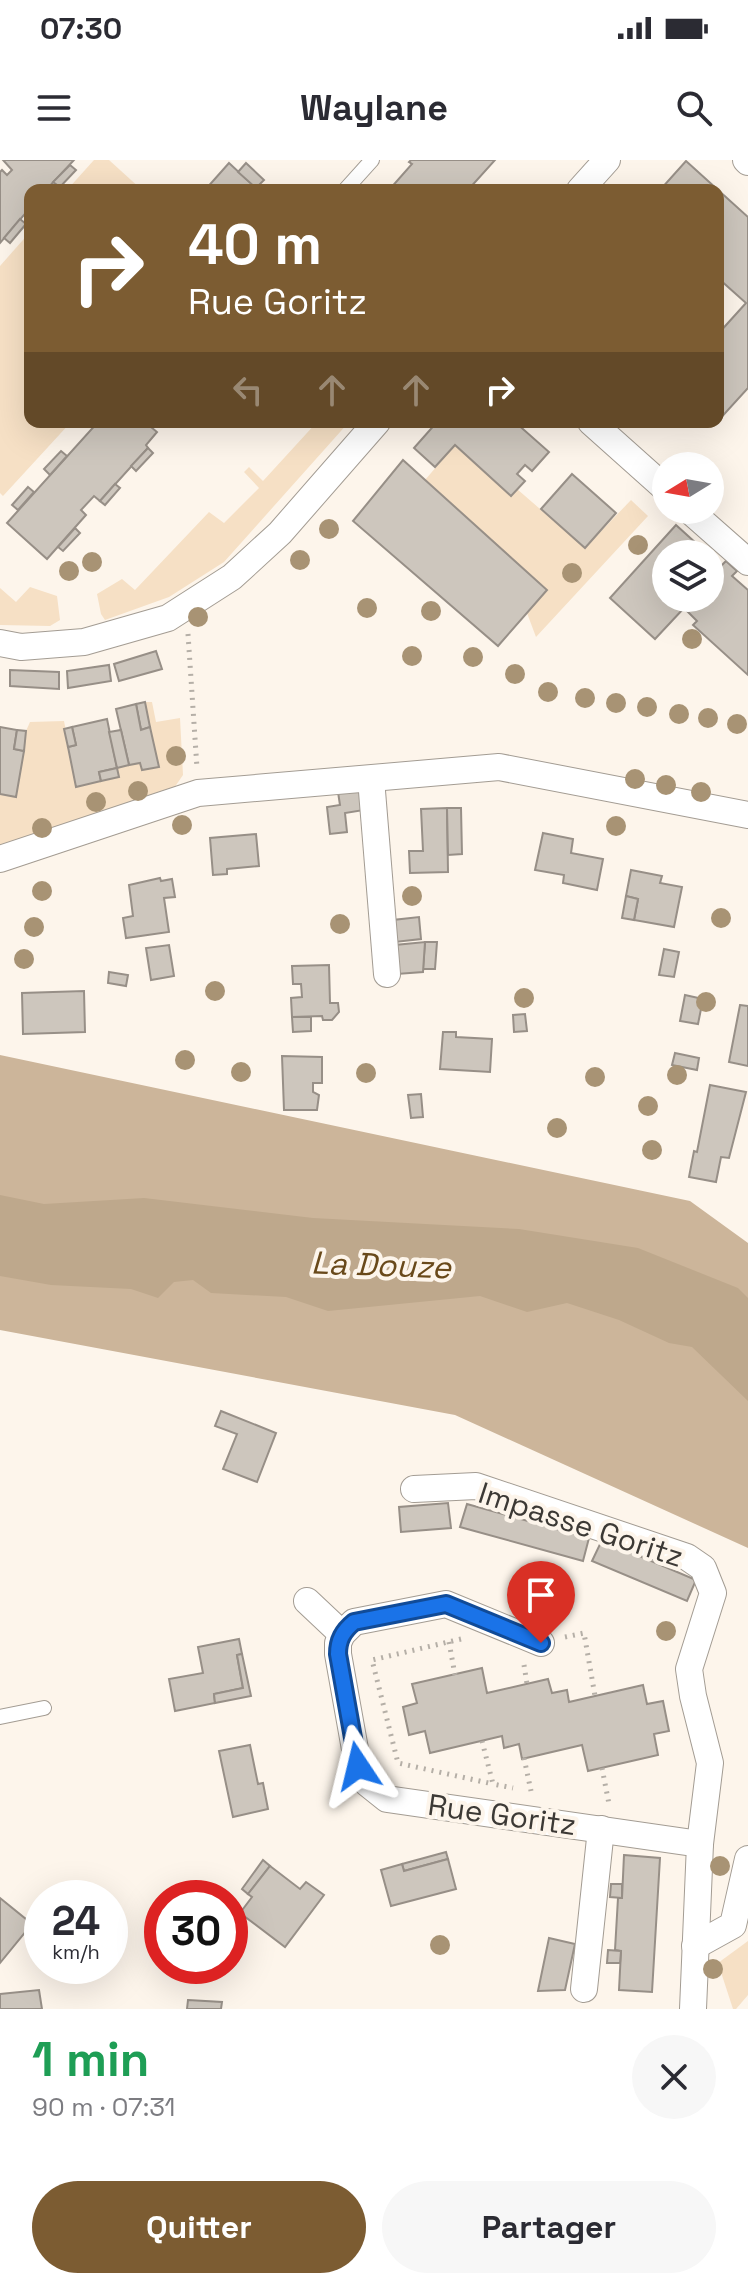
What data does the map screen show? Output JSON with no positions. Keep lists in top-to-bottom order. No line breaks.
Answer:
{"streets":{"street":["Impasse Goritz","Rue Goritz"]},"crossings":[["Impasse Goritz","Rue Goritz"]],"water":["La Douze"],"north":"left","page":{"status":"07:30","header":"Waylane","turn":["40 m","Rue Goritz"],"speed":"24 km/h","limit":"30","heading":["1 min","90 m · 07:31"],"buttons":["Quitter","Partager"]}}
